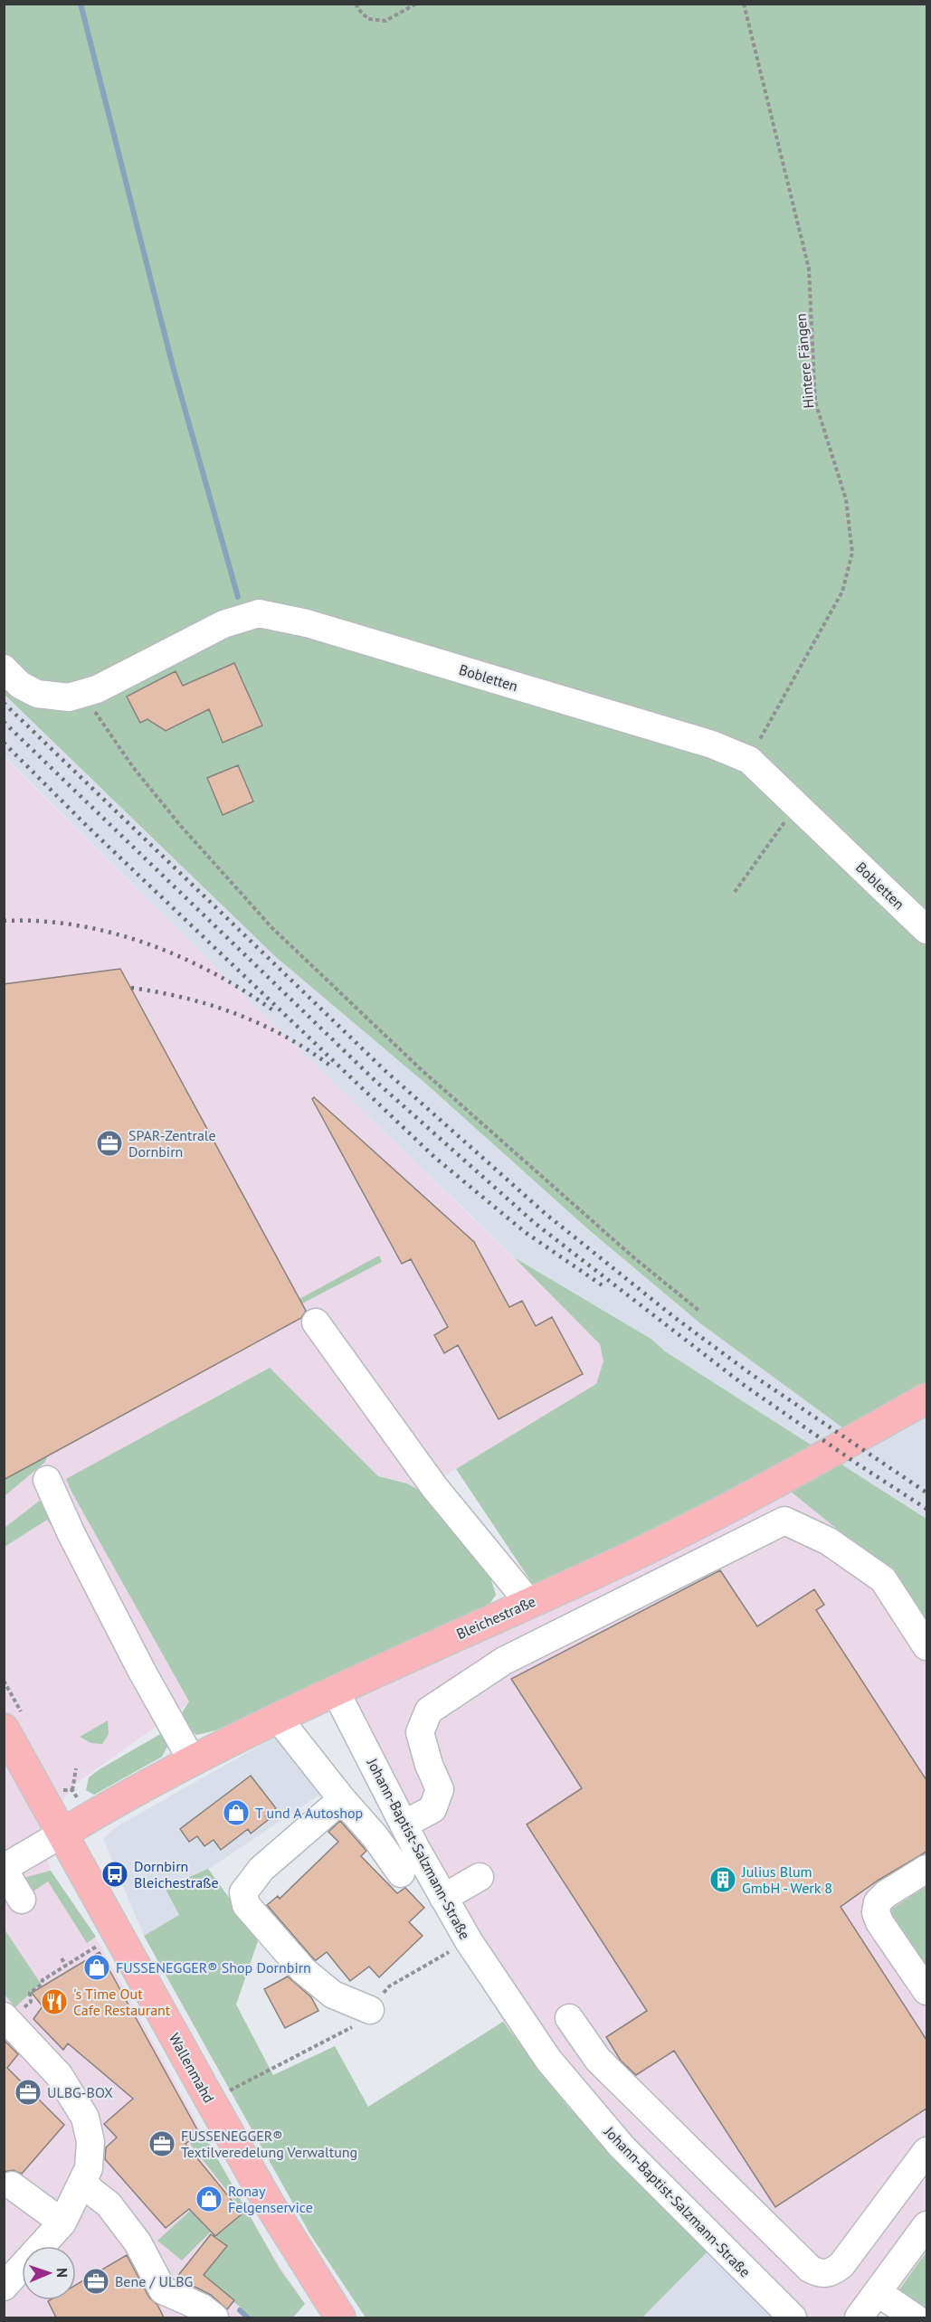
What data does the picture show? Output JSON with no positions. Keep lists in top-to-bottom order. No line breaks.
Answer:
{"streets":{"main road":["Bleichestraße","Wallenmahd"],"street":["Bobletten","Johann-Baptist-Salzmann-Straße"],"path":["Hintere Fängen"]},"crossings":[["Hintere Fängen","Bobletten"],["Bleichestraße","Johann-Baptist-Salzmann-Straße"],["Bleichestraße","Wallenmahd"]],"places":{"office":["SPAR-Zentrale Dornbirn","ULBG-BOX","FUSSENEGGER® Textilveredelung Verwaltung","Bene / ULBG"],"shop":["T und A Autoshop","FUSSENEGGER® Shop Dornbirn","Ronay Felgenservice"],"bus stop":["Dornbirn Bleichestraße"],"building":["Julius Blum GmbH - Werk 8"],"restaurant":["'s Time Out Cafe Restaurant"]},"north":"right"}
